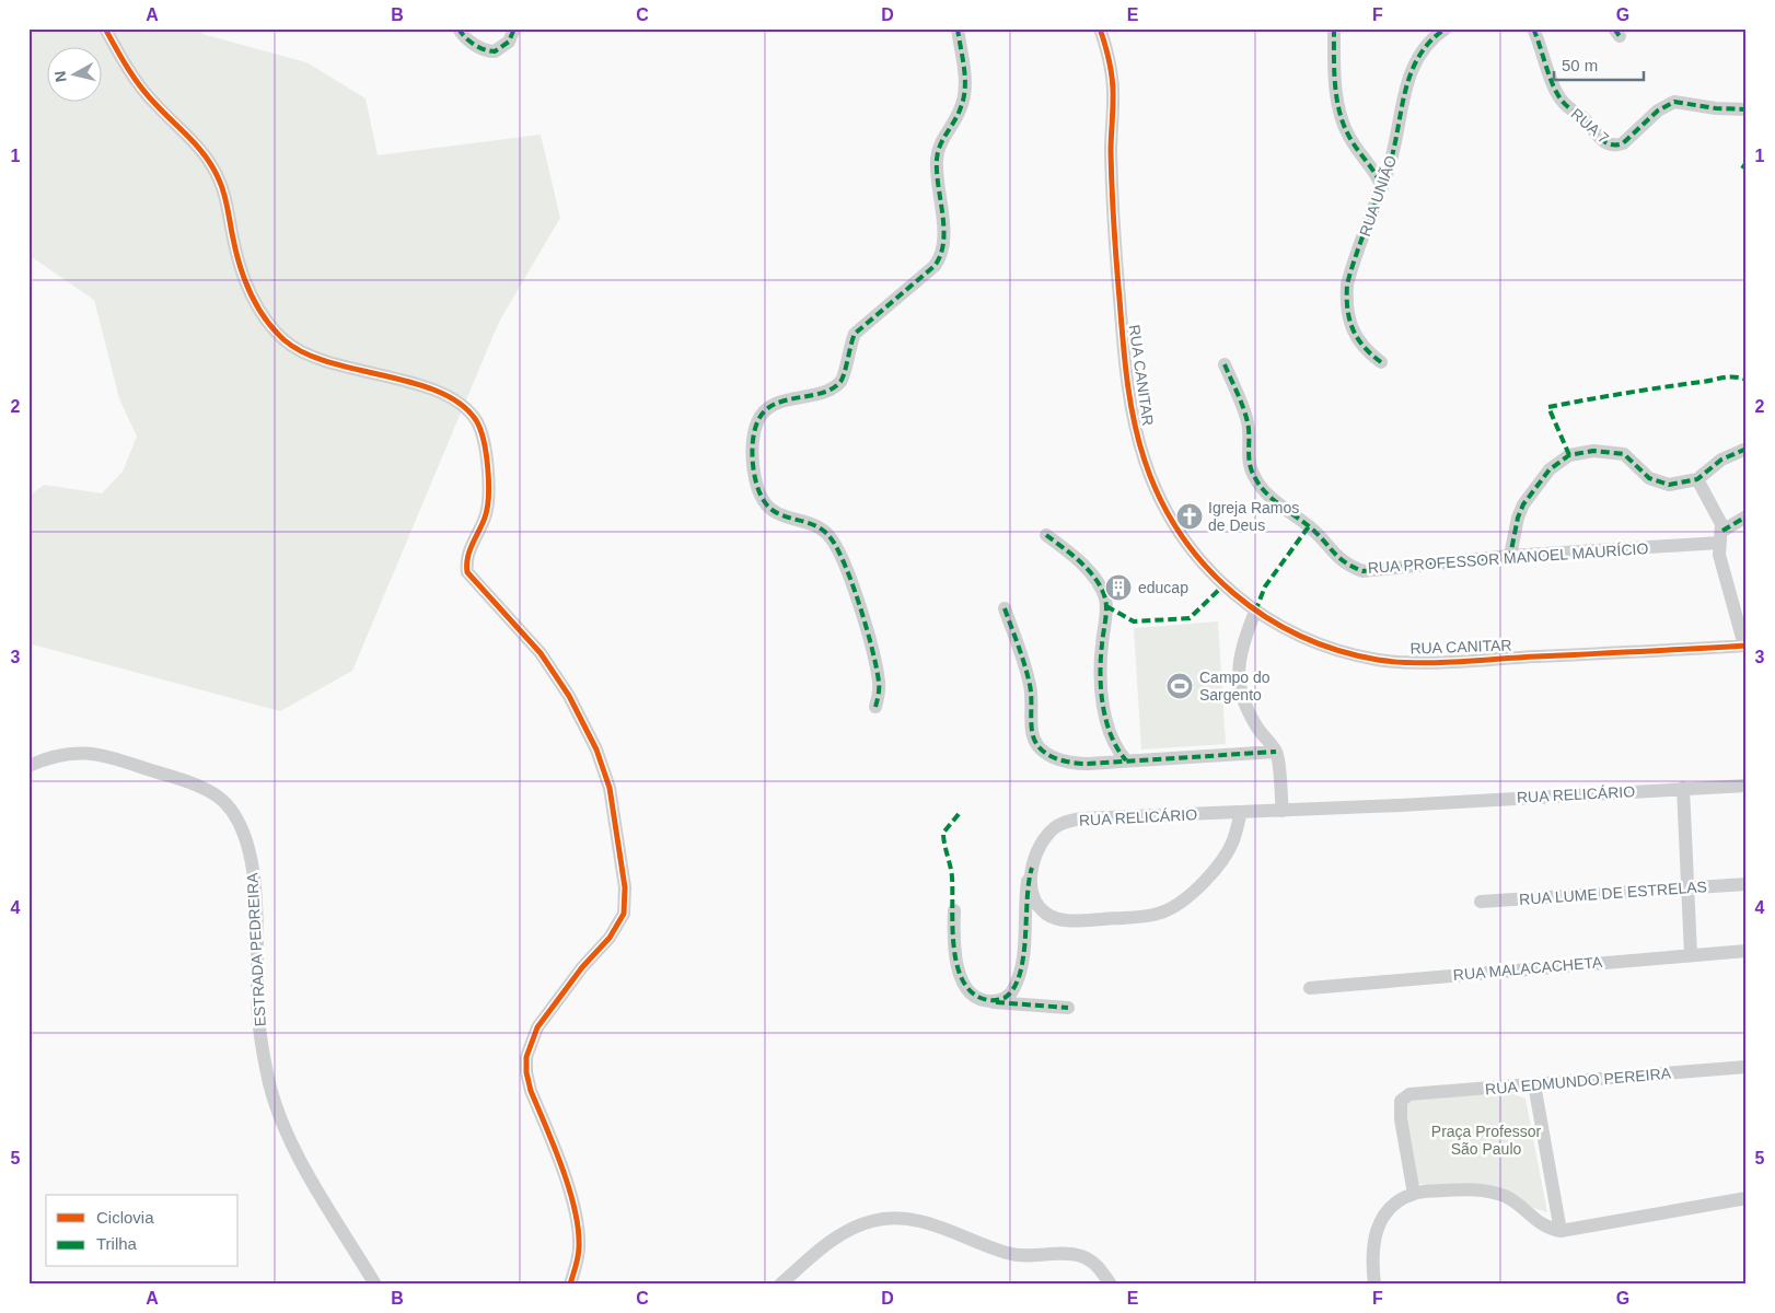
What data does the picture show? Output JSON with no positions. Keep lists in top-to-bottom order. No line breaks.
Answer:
{"streets":{"street":["RUA 7","RUA UNIÃO","RUA CANITAR","RUA PROFESSOR MANOEL MAURÍCIO","RUA RELICÁRIO","RUA LUME DE ESTRELAS","ESTRADA PEDREIRA","RUA MALACACHETA","RUA EDMUNDO PEREIRA"]},"parks":["Praça Professor São Paulo"],"places":{"church":["Igreja Ramos de Deus"],"building":["educap"],"sports":["Campo do Sargento"]},"legend":["Ciclovia","Trilha"],"scale_bar":"50 m","north":"left","grid":{"columns":["A","B","C","D","E","F","G"],"rows":["1","2","3","4","5"]}}
